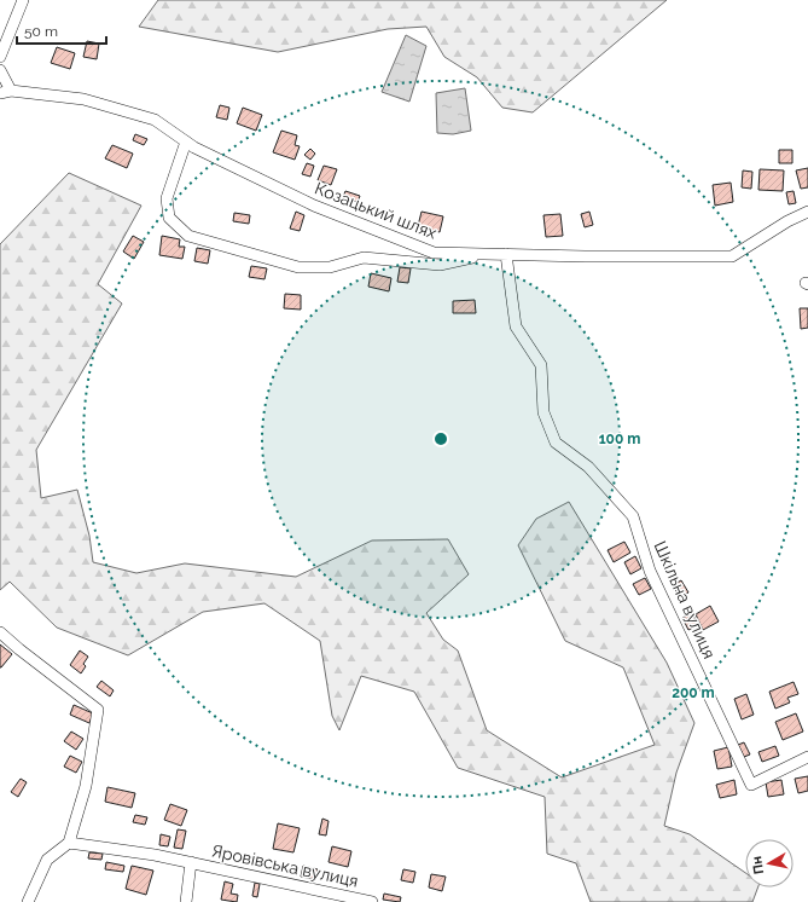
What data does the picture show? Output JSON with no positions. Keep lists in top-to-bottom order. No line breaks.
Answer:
{"streets":{"street":["Козацький шлях","Шкільна вулиця","Яровівська вулиця"]},"crossings":[["Козацький шлях","Шкільна вулиця"]],"scale_bar":"50 m","north":"left","rings":["100 m","200 m"]}
